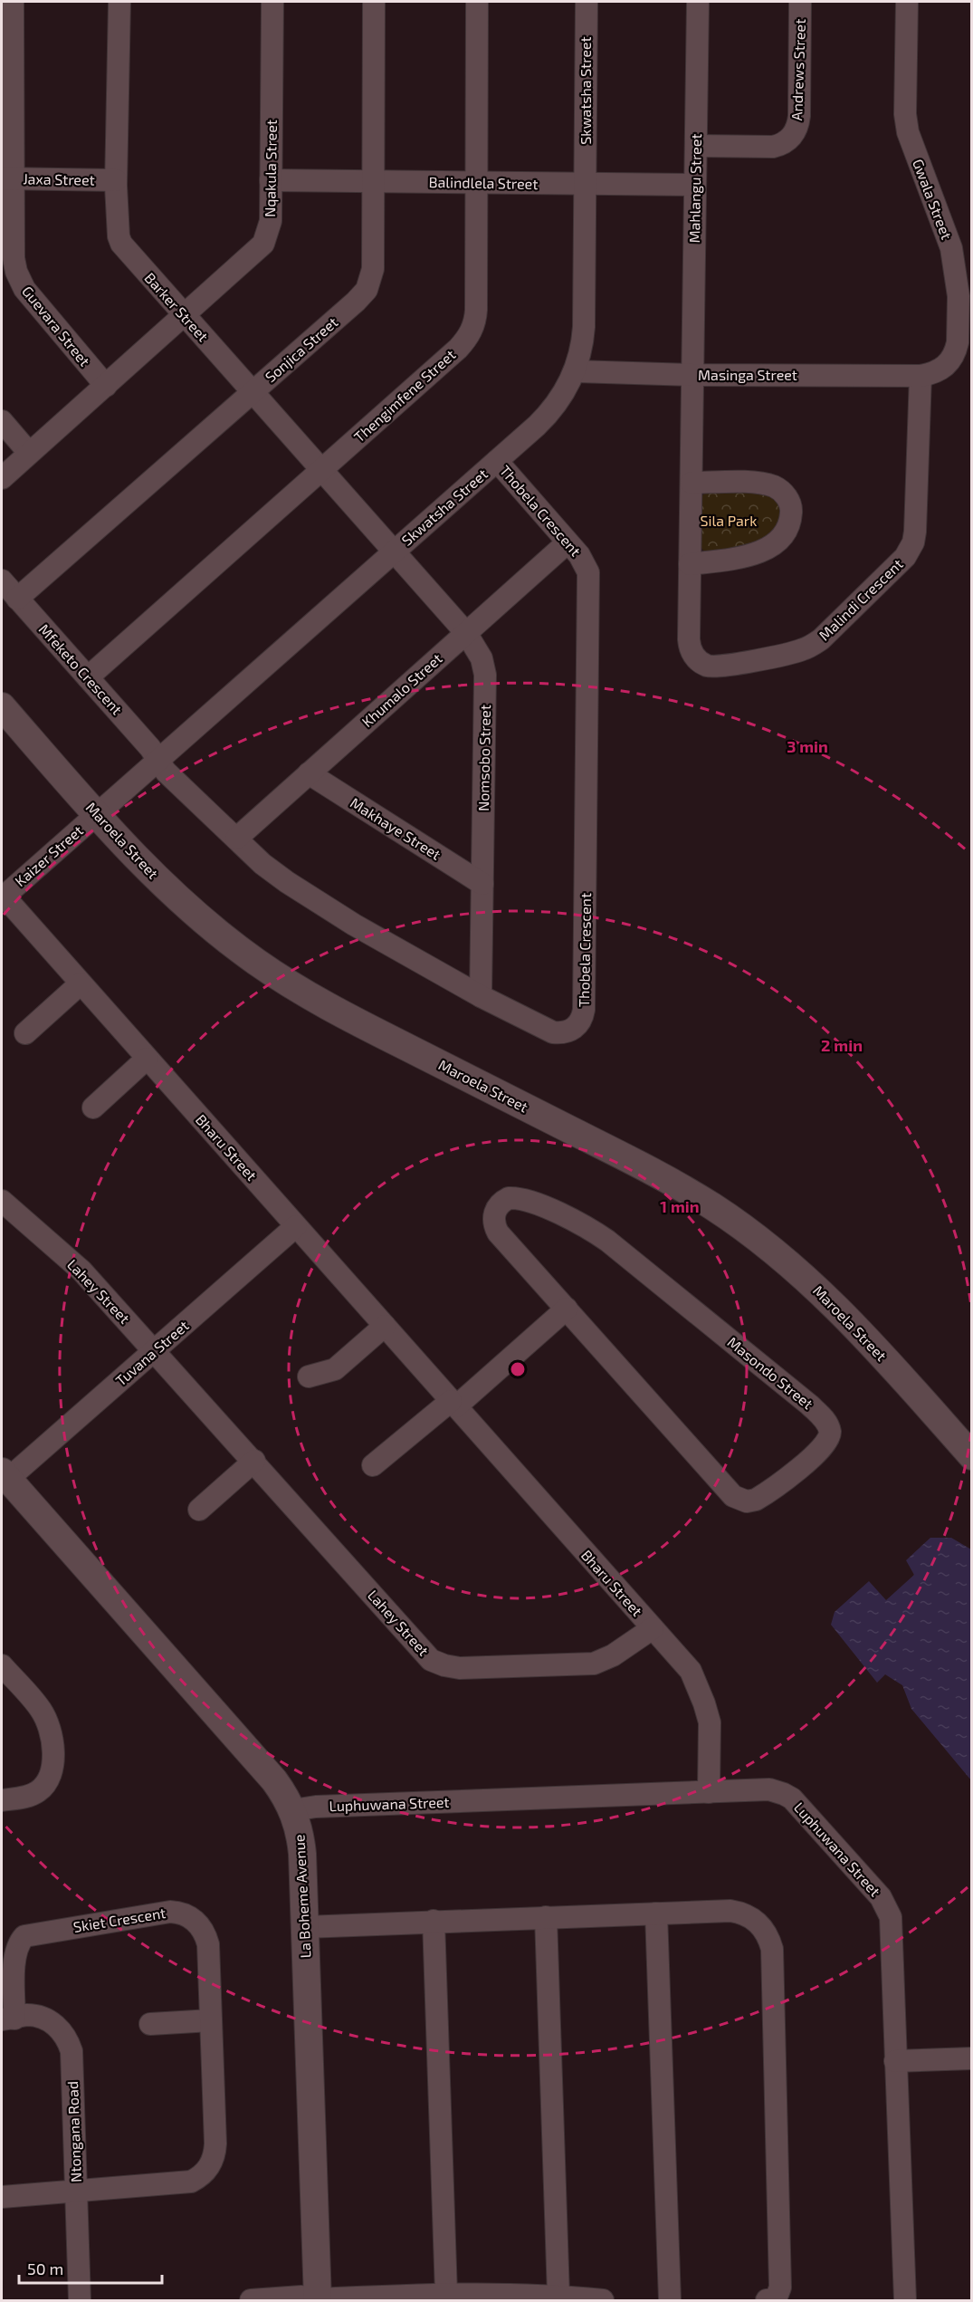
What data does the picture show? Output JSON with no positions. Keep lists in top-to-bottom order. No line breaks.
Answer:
{"streets":{"street":["Andrews Street","Skwatsha Street","Nqakula Street","Jaxa Street","Balindlela Street","Mahlangu Street","Gwala Street","Barker Street","Guevara Street","Sonjica Street","Masinga Street","Thengimfene Street","Thobela Crescent","Malindi Crescent","Mfeketo Crescent","Khumalo Street","Nomsobo Street","Makhaye Street","Maroela Street","Kaizer Street","Bharu Street","Lahey Street","Tuvana Street","Masondo Street","Luphuwana Street","La Boheme Avenue","Skiet Crescent","Ntongana Road"]},"crossings":[["Andrews Street","Mahlangu Street"],["Skwatsha Street","Balindlela Street"],["Skwatsha Street","Barker Street"],["Skwatsha Street","Masinga Street"],["Skwatsha Street","Thobela Crescent"],["Skwatsha Street","Mfeketo Crescent"],["Skwatsha Street","Nomsobo Street"],["Skwatsha Street","Maroela Street"],["Skwatsha Street","Kaizer Street"],["Nqakula Street","Balindlela Street"],["Nqakula Street","Barker Street"],["Nqakula Street","Guevara Street"],["Jaxa Street","Barker Street"],["Jaxa Street","Guevara Street"],["Balindlela Street","Mahlangu Street"],["Balindlela Street","Sonjica Street"],["Balindlela Street","Thengimfene Street"],["Mahlangu Street","Masinga Street"],["Mahlangu Street","Malindi Crescent"],["Gwala Street","Masinga Street"],["Gwala Street","Malindi Crescent"],["Barker Street","Sonjica Street"],["Barker Street","Thengimfene Street"],["Barker Street","Nomsobo Street"],["Sonjica Street","Mfeketo Crescent"],["Masinga Street","Malindi Crescent"],["Thengimfene Street","Mfeketo Crescent"],["Thobela Crescent","Mfeketo Crescent"],["Thobela Crescent","Khumalo Street"],["Thobela Crescent","Nomsobo Street"],["Khumalo Street","Nomsobo Street"],["Khumalo Street","Makhaye Street"],["Nomsobo Street","Makhaye Street"],["Maroela Street","Kaizer Street"],["Kaizer Street","Bharu Street"],["Bharu Street","Lahey Street"],["Bharu Street","Tuvana Street"],["Bharu Street","Luphuwana Street"],["Lahey Street","Tuvana Street"],["Tuvana Street","La Boheme Avenue"],["Luphuwana Street","La Boheme Avenue"],["Skiet Crescent","Ntongana Road"]],"parks":["Sila Park"],"scale_bar":"50 m","rings":["3 min","2 min","1 min"]}
